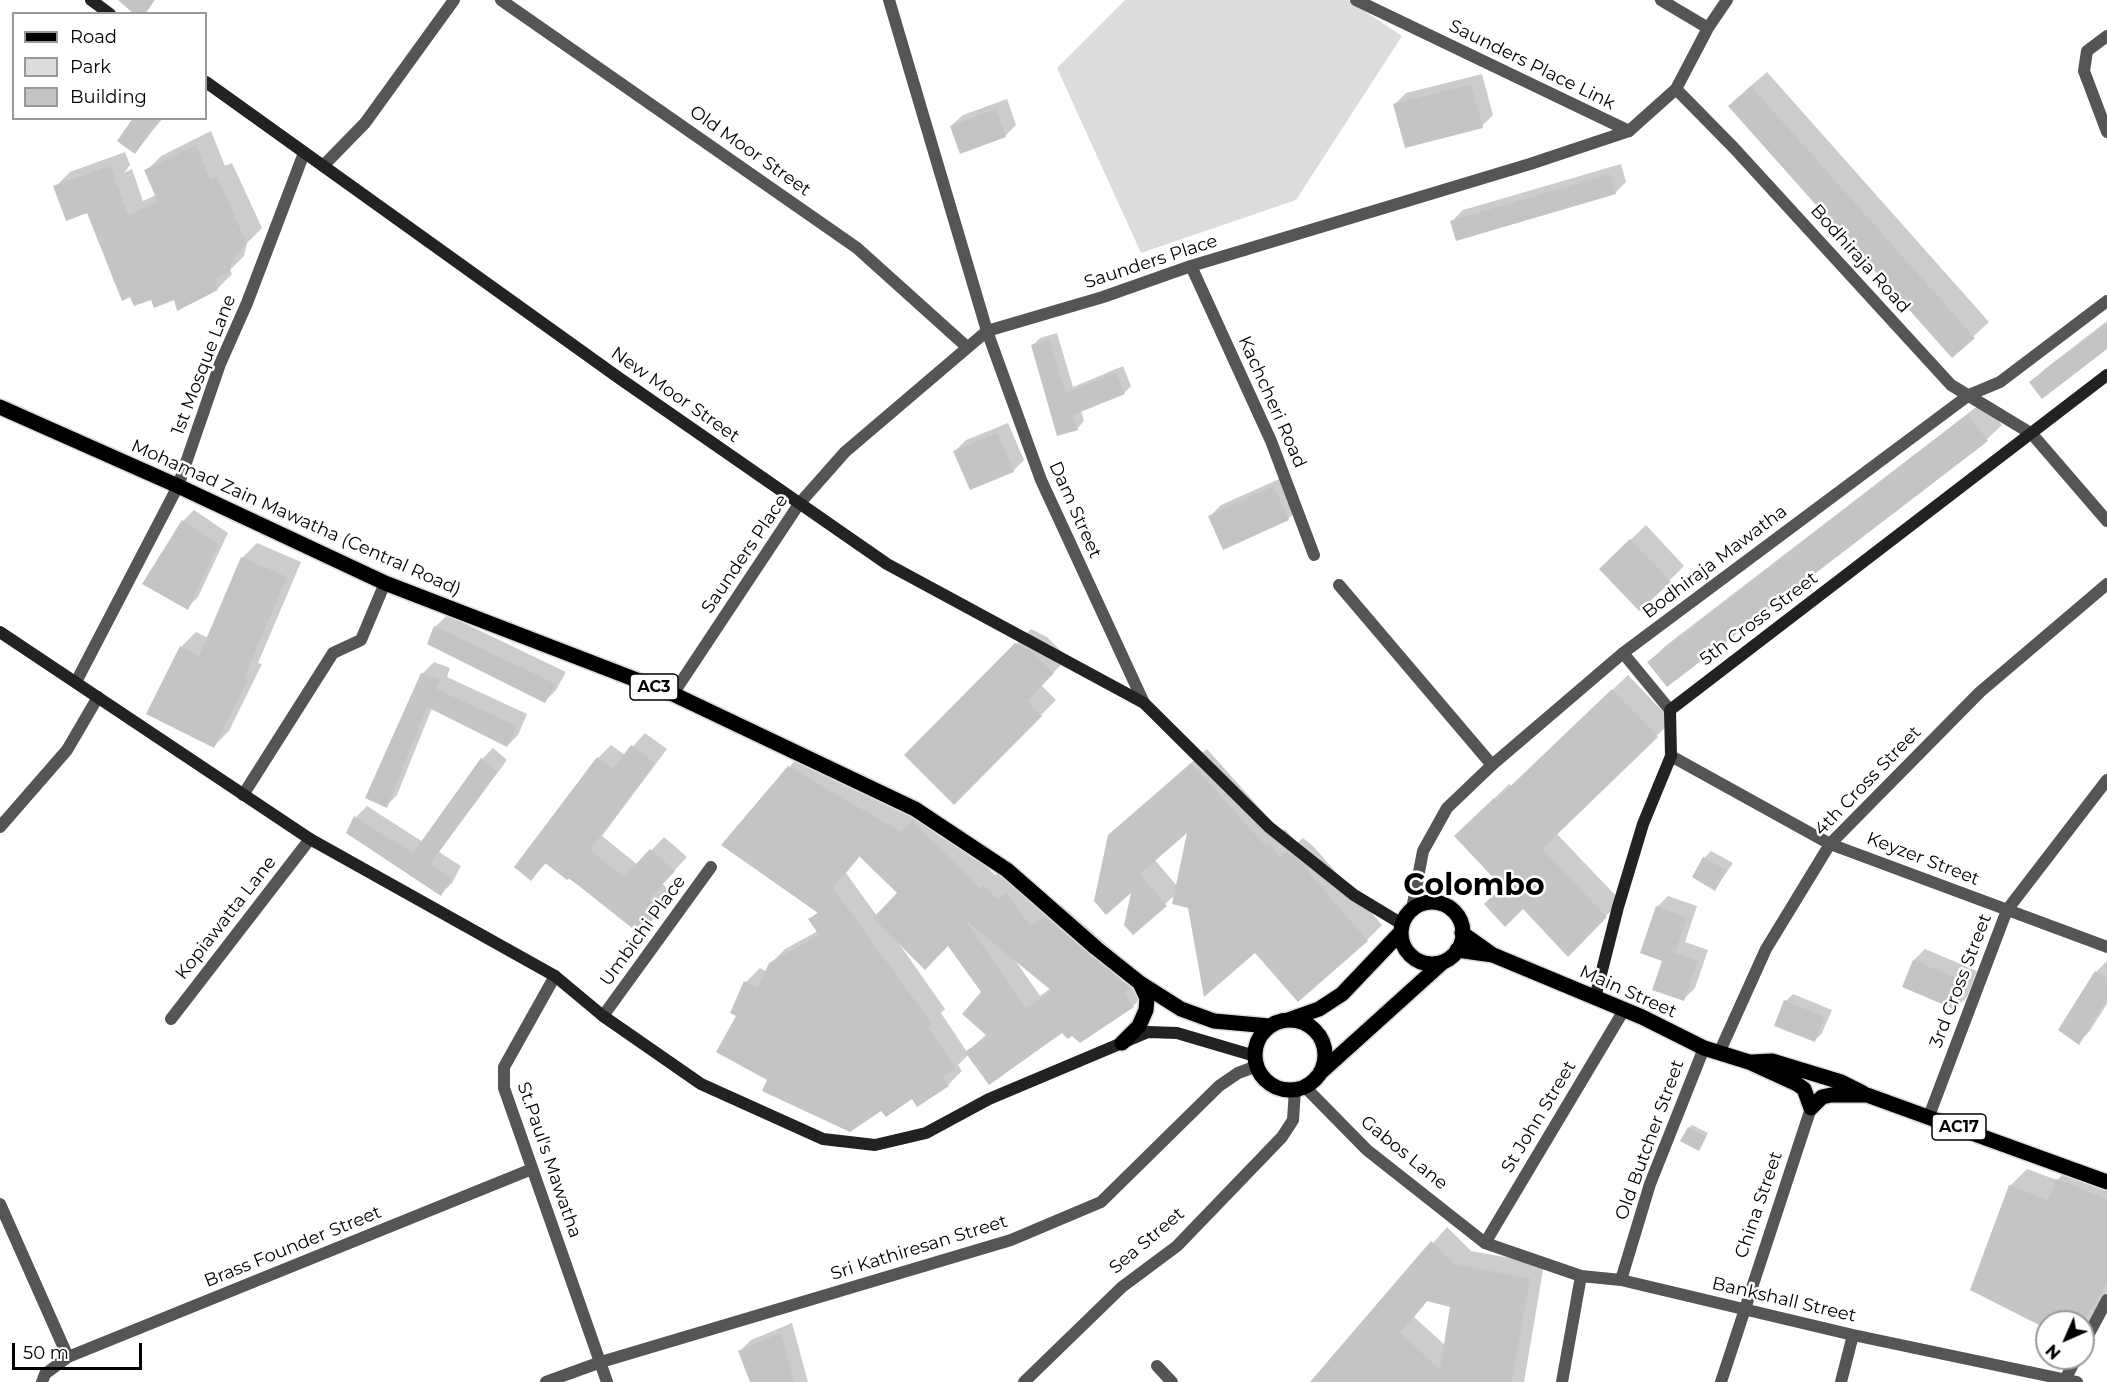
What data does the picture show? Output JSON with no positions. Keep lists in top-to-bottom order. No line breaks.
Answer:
{"streets":{"main road":["New Moor Street","Dam Street","Mohamad Zain Mawatha (Central Road)","5th Cross Street","AC3","Main Street","AC17"],"street":["Saunders Place Link","Old Moor Street","Bodhiraja Road","Saunders Place","1st Mosque Lane","Kachcheri Road","Bodhiraja Mawatha","4th Cross Street","Keyzer Street","Kopiawatta Lane","Umbichi Place","3rd Cross Street","St John Street","Old Butcher Street","Gabos Lane","St.Paul's Mawatha","China Street","Sea Street","Brass Founder Street","Sri Kathiresan Street","Bankshall Street"]},"crossings":[["Saunders Place Link","Saunders Place"],["Old Moor Street","Saunders Place"],["Bodhiraja Road","Saunders Place"],["Bodhiraja Road","Bodhiraja Mawatha"],["Bodhiraja Road","5th Cross Street"],["Saunders Place","New Moor Street"],["Saunders Place","Kachcheri Road"],["Saunders Place","Dam Street"],["Saunders Place","Mohamad Zain Mawatha (Central Road)"],["1st Mosque Lane","New Moor Street"],["1st Mosque Lane","Mohamad Zain Mawatha (Central Road)"],["New Moor Street","Dam Street"],["Dam Street","Bodhiraja Mawatha"],["Dam Street","Main Street"],["Mohamad Zain Mawatha (Central Road)","Gabos Lane"],["Mohamad Zain Mawatha (Central Road)","Sea Street"],["Mohamad Zain Mawatha (Central Road)","Sri Kathiresan Street"],["Bodhiraja Mawatha","Main Street"],["4th Cross Street","Keyzer Street"],["4th Cross Street","Main Street"],["4th Cross Street","Old Butcher Street"],["Keyzer Street","3rd Cross Street"],["3rd Cross Street","Main Street"],["Main Street","St John Street"],["Main Street","Old Butcher Street"],["Main Street","China Street"],["St John Street","Gabos Lane"],["St John Street","Bankshall Street"],["Old Butcher Street","Bankshall Street"],["Gabos Lane","Sea Street"],["Gabos Lane","Sri Kathiresan Street"],["Gabos Lane","Bankshall Street"],["St.Paul's Mawatha","Brass Founder Street"],["St.Paul's Mawatha","Sri Kathiresan Street"],["China Street","Bankshall Street"],["Sea Street","Sri Kathiresan Street"]],"districts":["Colombo"],"legend":["Road","Park","Building"],"scale_bar":"50 m","north":"bottom left"}
